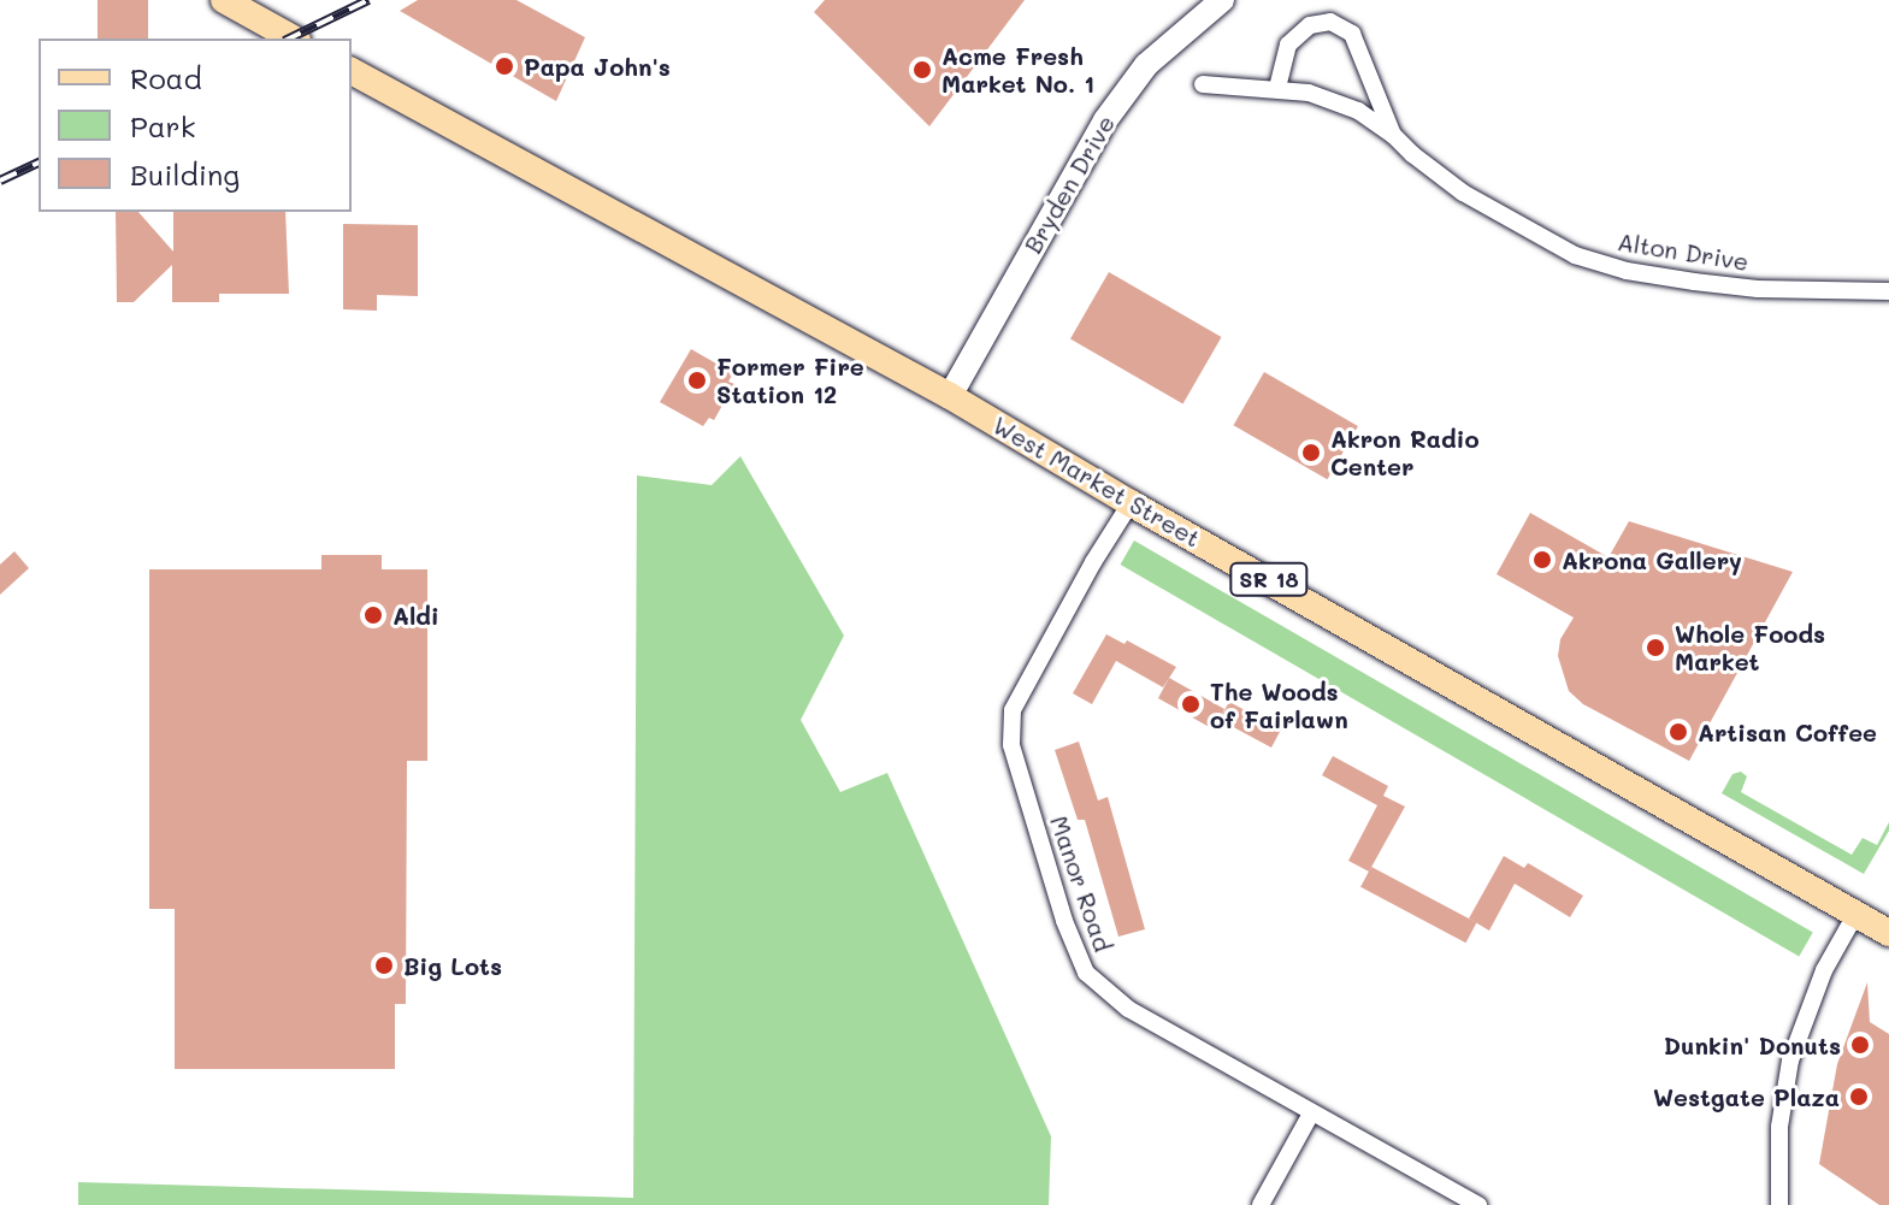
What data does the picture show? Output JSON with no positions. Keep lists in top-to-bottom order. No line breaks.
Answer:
{"streets":{"main road":["West Market Street","SR 18"],"street":["Bryden Drive","Alton Drive","Manor Road"]},"crossings":[["Bryden Drive","West Market Street"],["West Market Street","Manor Road"]],"places":["Papa John's","Acme Fresh Market No. 1","Former Fire Station 12","Akron Radio Center","Akrona Gallery","Aldi","Whole Foods Market","The Woods of Fairlawn","Artisan Coffee","Big Lots","Dunkin' Donuts","Westgate Plaza"],"legend":["Road","Park","Building"]}
